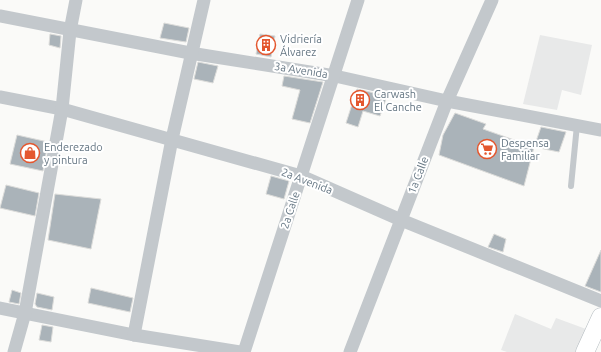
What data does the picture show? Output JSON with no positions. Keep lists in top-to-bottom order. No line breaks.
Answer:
{"streets":{"street":["3a Avenida","1a Calle","2a Avenida","2a Calle"]},"crossings":[["3a Avenida","1a Calle"],["3a Avenida","2a Calle"],["1a Calle","2a Avenida"],["2a Avenida","2a Calle"]],"places":{"building":["Vidriería Álvarez","Carwash El Canche"],"supermarket":["Despensa Familiar"],"shop":["Enderezado y pintura"]}}
